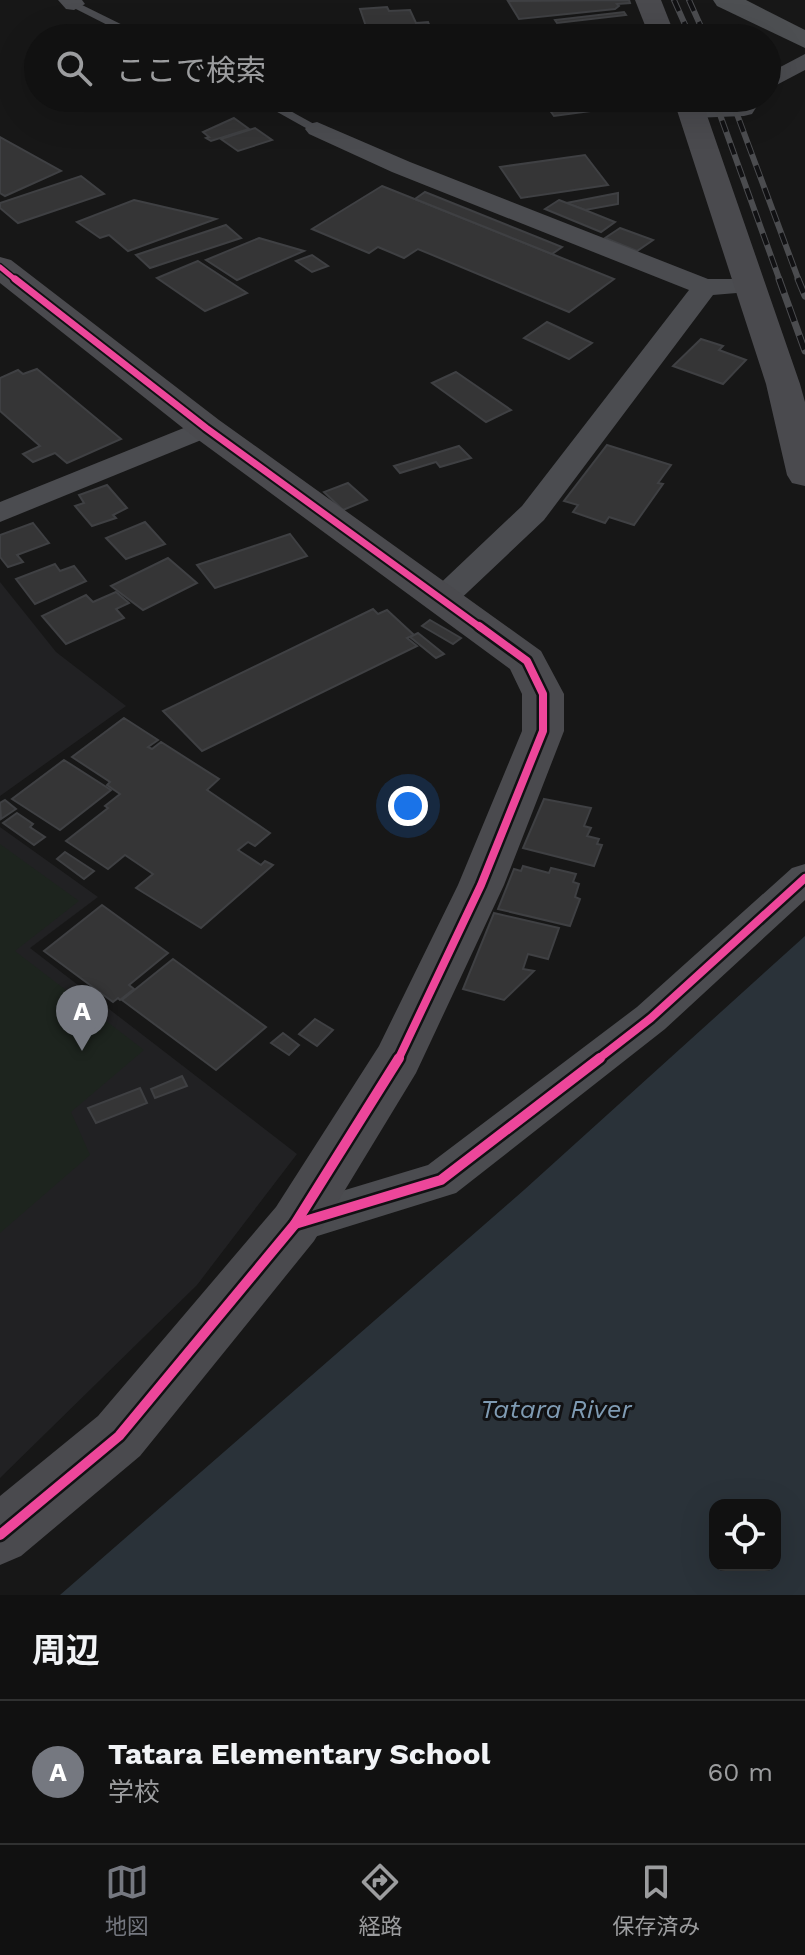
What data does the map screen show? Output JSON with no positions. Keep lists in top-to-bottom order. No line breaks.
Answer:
{"water":["Tatara River"],"page":{"search":"ここで検索","pins":"A","heading":"周辺","list":[{"mark":"A","name":"Tatara Elementary School","note":"学校","value":"60 m"}],"nav":["地図","経路","保存済み"]}}
